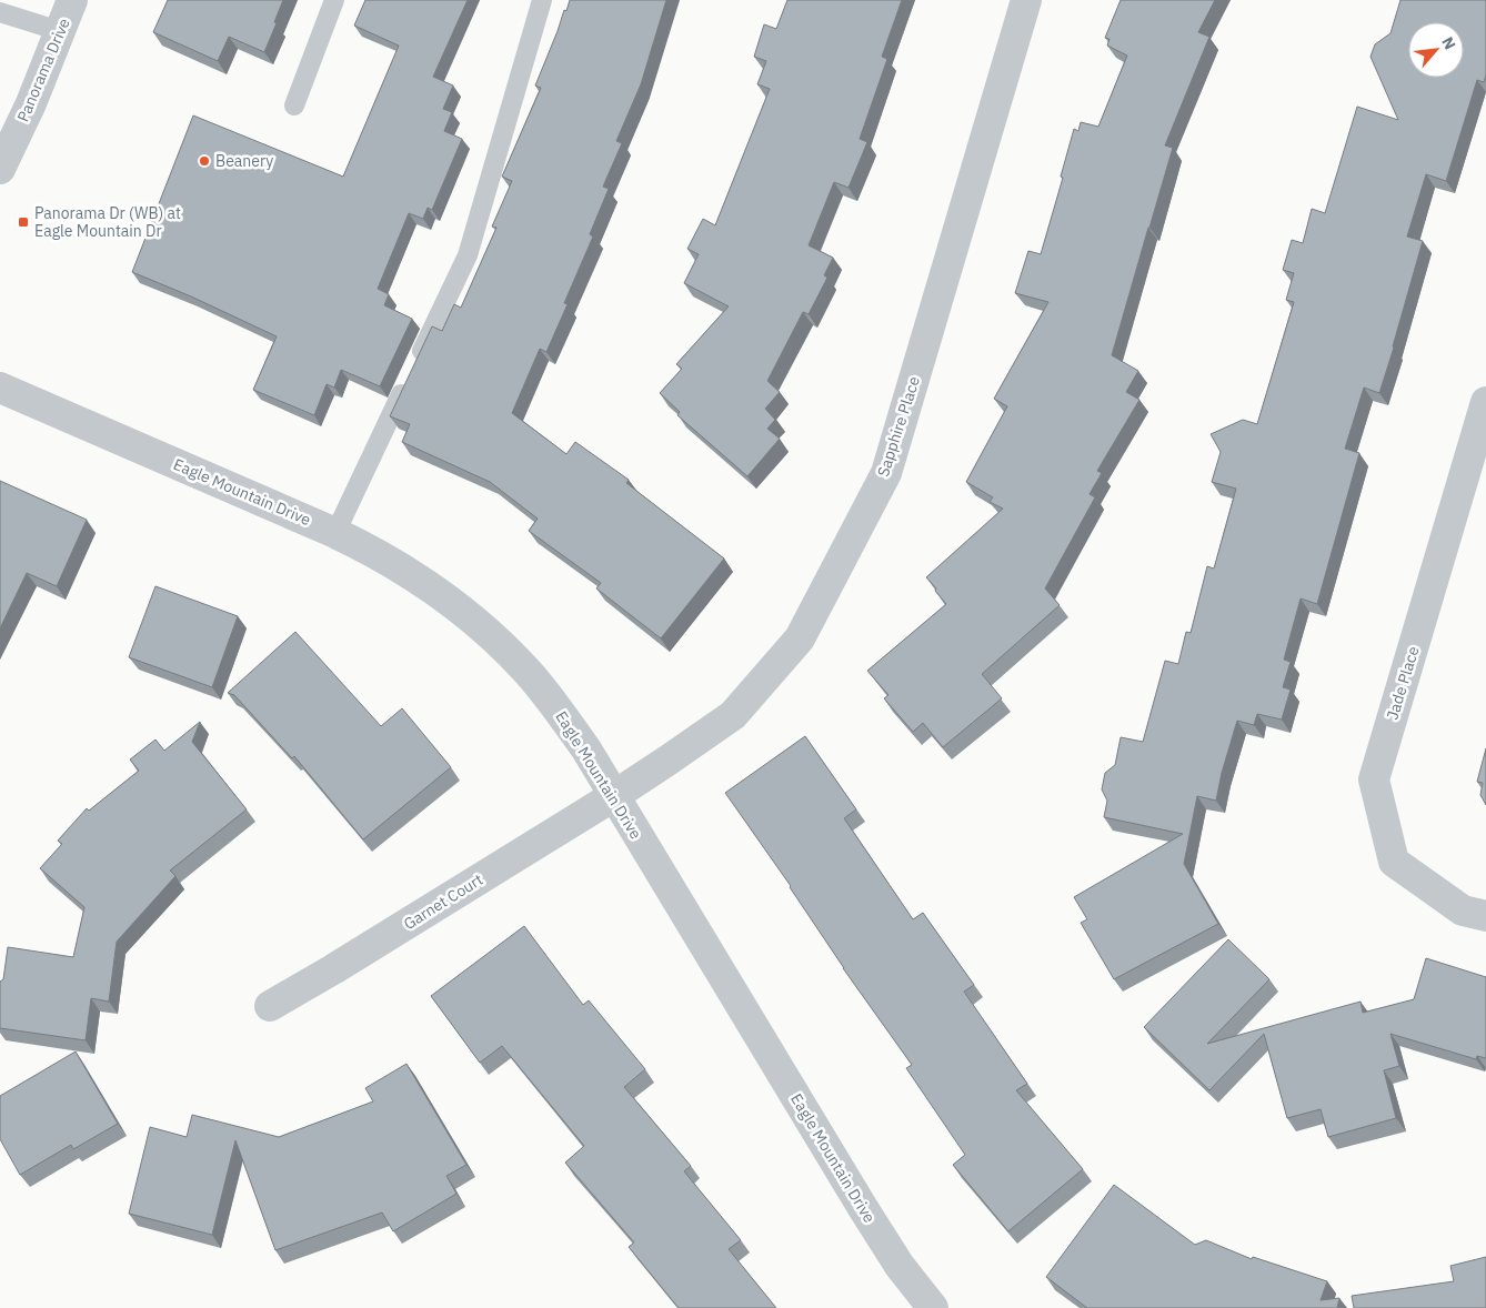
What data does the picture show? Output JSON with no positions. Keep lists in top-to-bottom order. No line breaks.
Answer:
{"streets":{"street":["Panorama Drive","Sapphire Place","Eagle Mountain Drive","Jade Place","Garnet Court"]},"crossings":[["Sapphire Place","Eagle Mountain Drive"],["Sapphire Place","Garnet Court"],["Eagle Mountain Drive","Garnet Court"]],"places":{"other":["Beanery"],"transit":["Panorama Dr (WB) at Eagle Mountain Dr"]},"north":"top right"}
